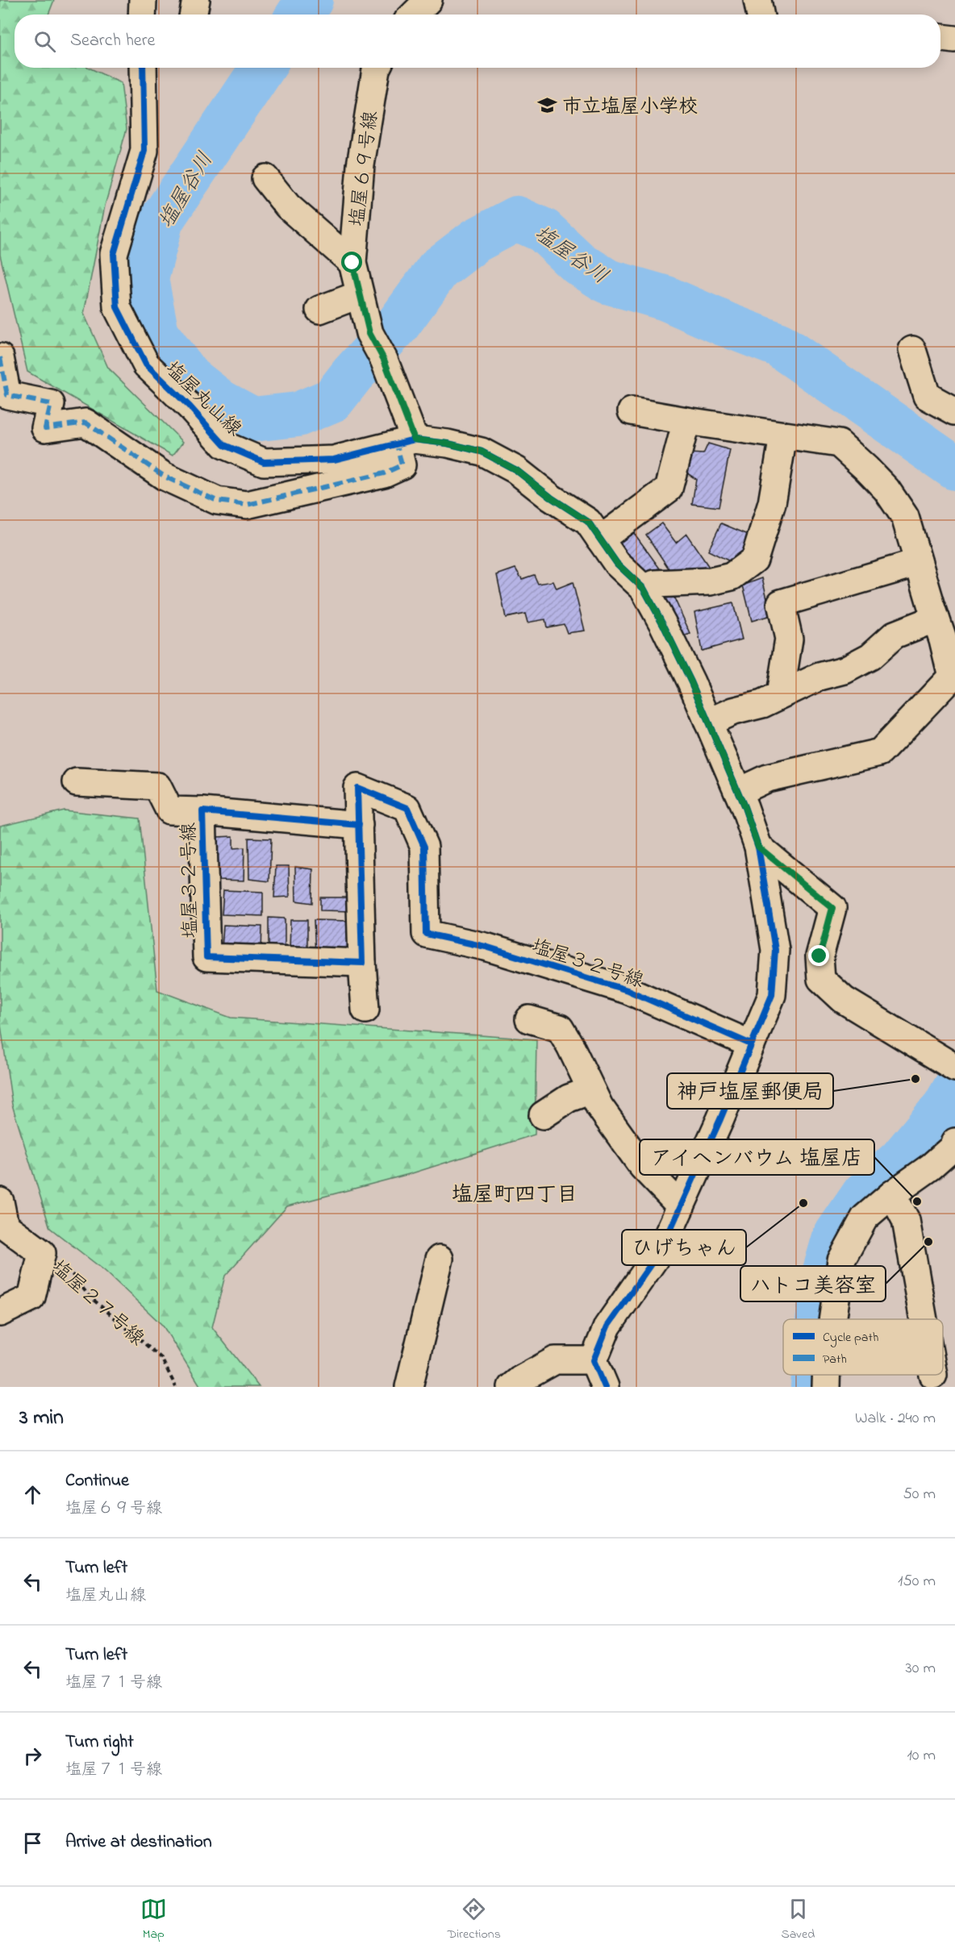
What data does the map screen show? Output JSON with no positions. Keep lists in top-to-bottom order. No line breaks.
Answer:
{"streets":{"street":["塩屋６９号線","塩屋丸山線","塩屋３２号線","塩屋２７号線"]},"crossings":[["塩屋６９号線","塩屋丸山線"],["塩屋丸山線","塩屋３２号線"]],"districts":["塩屋町四丁目"],"water":["塩屋谷川"],"places":{"school or university":["市立塩屋小学校"],"other":["神戸塩屋郵便局","アイヘンバウム 塩屋店","ひげちゃん","ハトコ美容室"]},"legend":["Cycle path","Path"],"page":{"search":"Search here","heading":["3 min","Walk · 240 m"],"list":[["Continue","塩屋６９号線","50 m"],["Turn left","塩屋丸山線","150 m"],["Turn left","塩屋７１号線","30 m"],["Turn right","塩屋７１号線","10 m"],"Arrive at destination"],"nav":["Map","Directions","Saved"]}}
